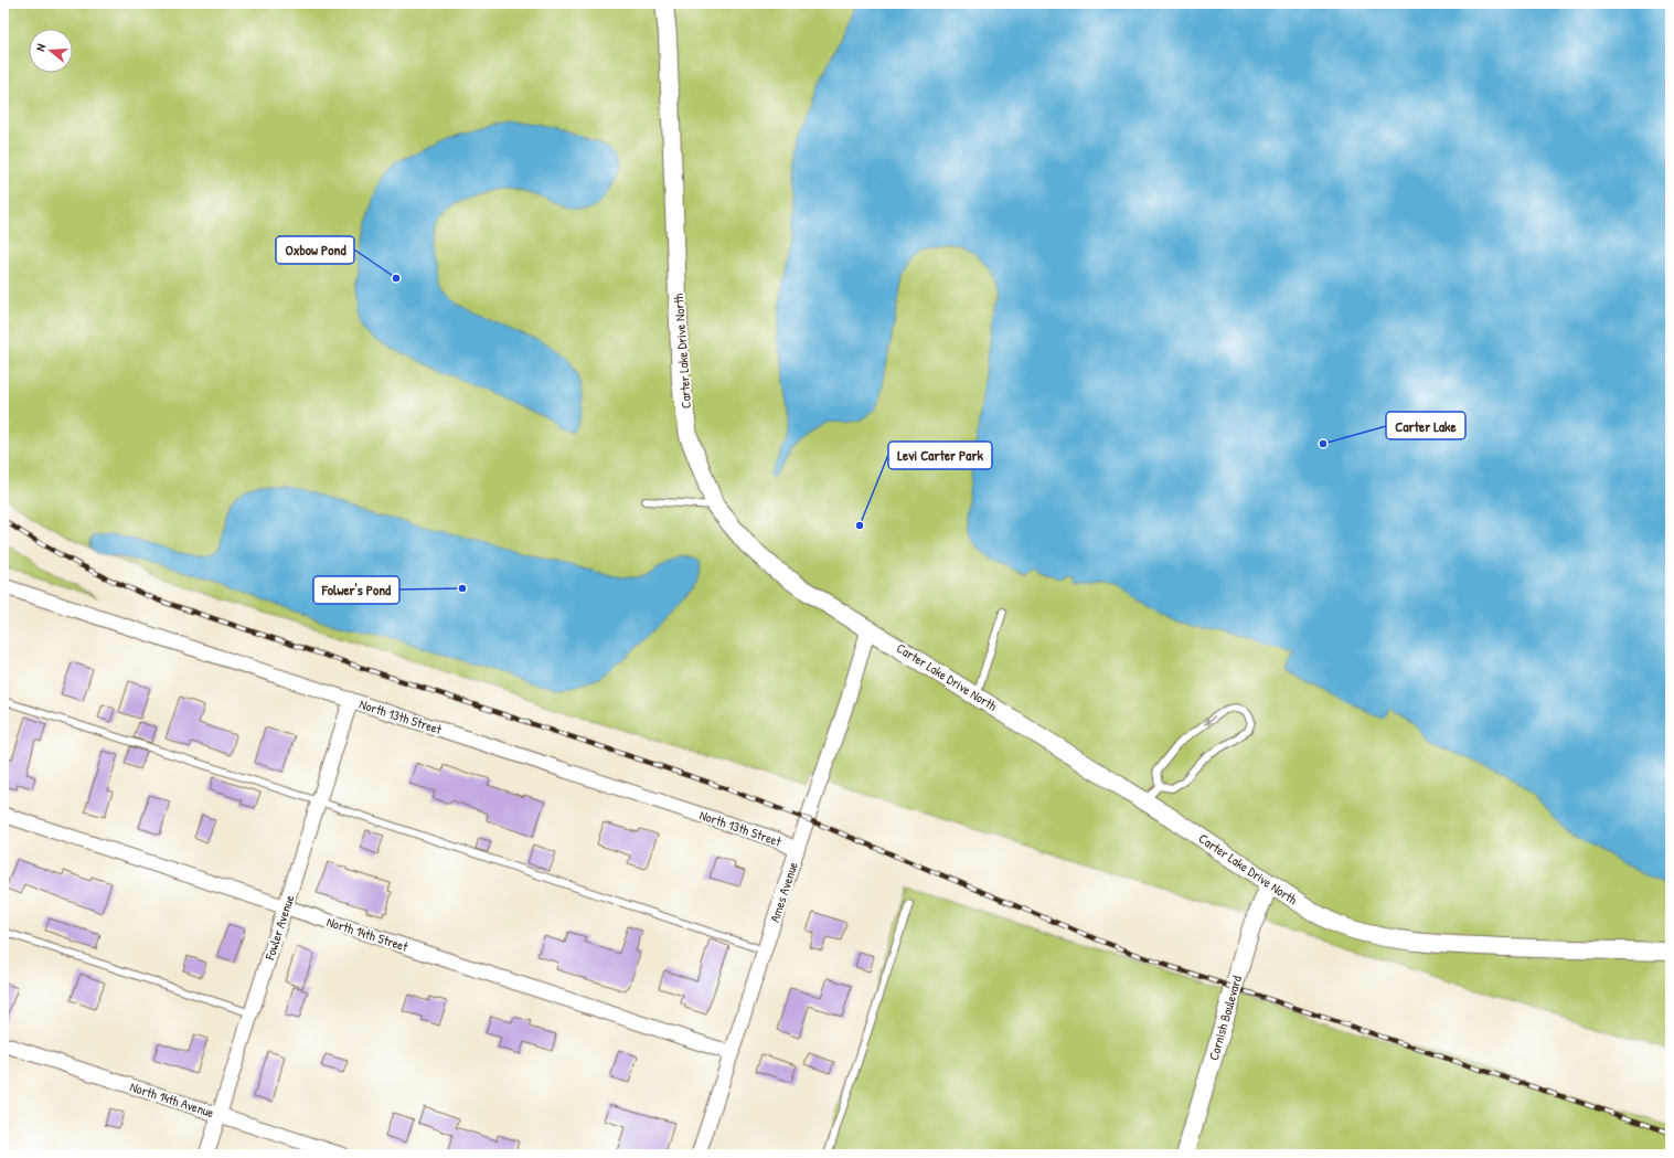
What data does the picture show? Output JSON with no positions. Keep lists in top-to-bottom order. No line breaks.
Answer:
{"streets":{"street":["Carter Lake Drive North","North 13th Street","Ames Avenue","Fowler Avenue","North 14th Street","Cornish Boulevard","North 14th Avenue"]},"crossings":[["Carter Lake Drive North","Ames Avenue"],["Carter Lake Drive North","Cornish Boulevard"],["North 13th Street","Ames Avenue"],["North 13th Street","Fowler Avenue"],["Ames Avenue","North 14th Street"],["Fowler Avenue","North 14th Street"],["Fowler Avenue","North 14th Avenue"]],"places":["Oxbow Pond","Carter Lake","Levi Carter Park","Folwer's Pond"],"north":"left"}
